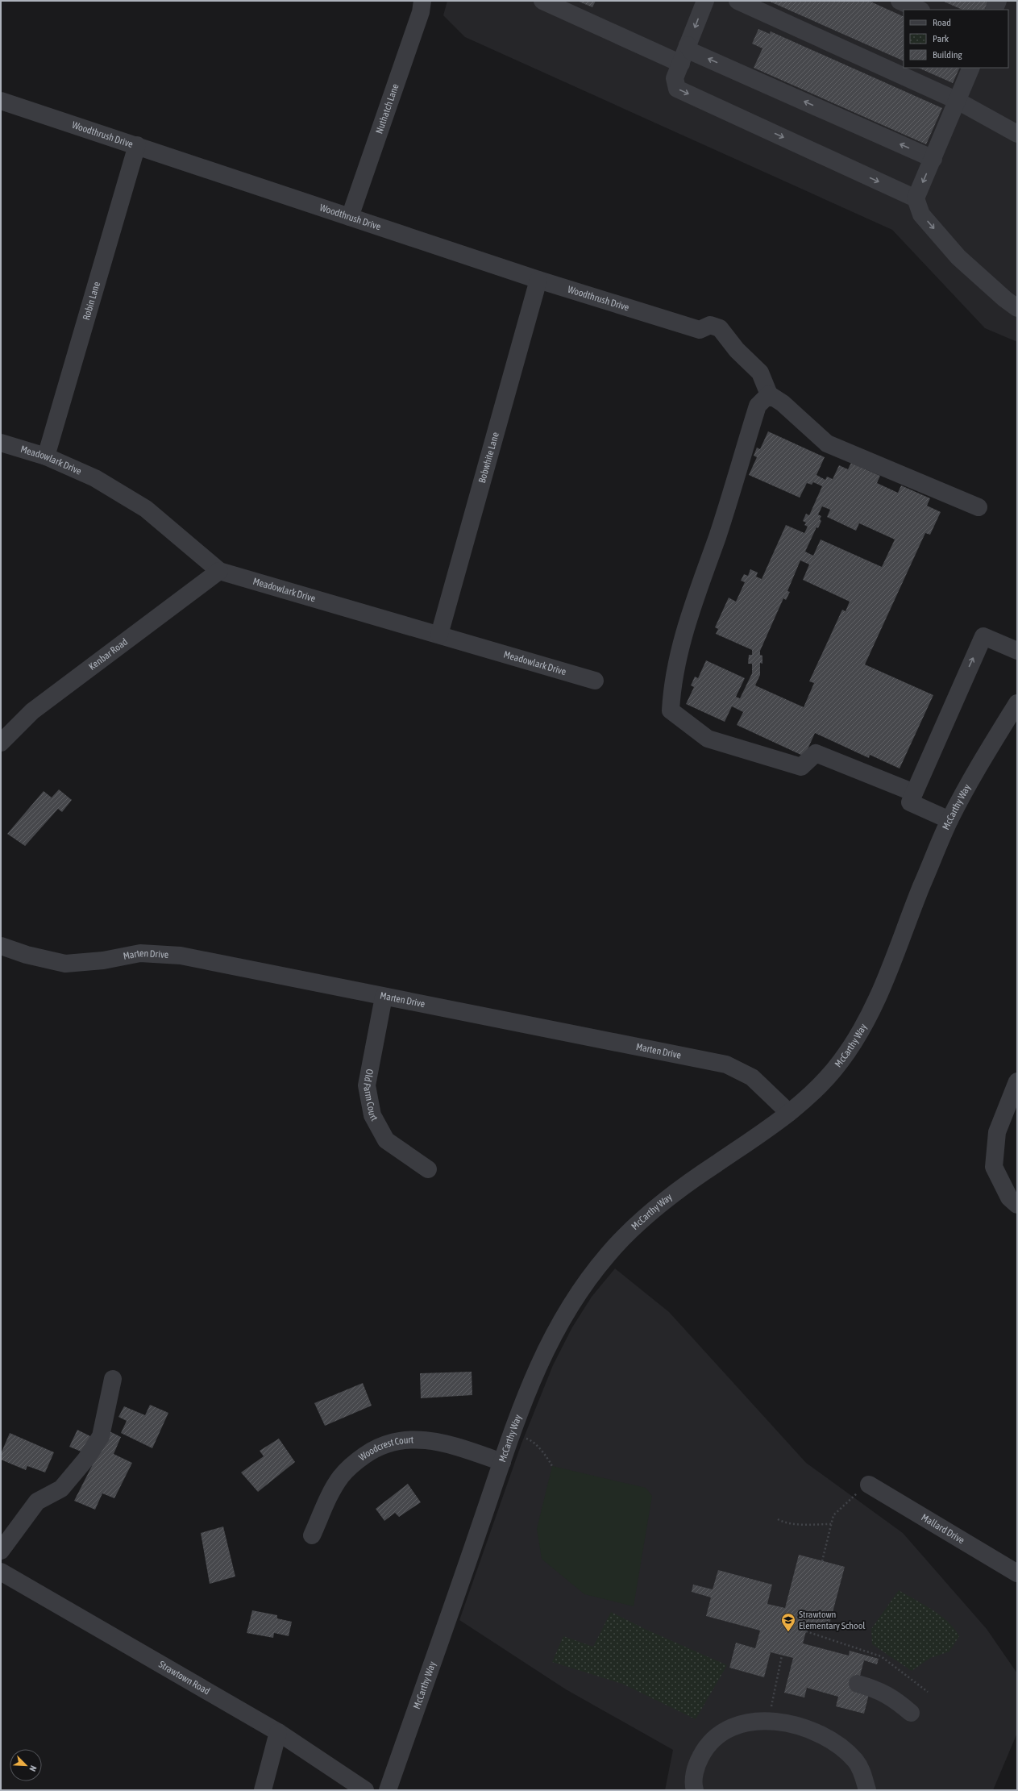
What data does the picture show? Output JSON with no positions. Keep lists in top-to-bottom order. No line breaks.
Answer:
{"streets":{"street":["Nuthatch Lane","Woodthrush Drive","Robin Lane","Bobwhite Lane","Meadowlark Drive","Kenbar Road","McCarthy Way","Marten Drive","Old Farm Court","Woodcrest Court","Mallard Drive","Strawtown Road"]},"crossings":[["Nuthatch Lane","Woodthrush Drive"],["Woodthrush Drive","Robin Lane"],["Woodthrush Drive","Bobwhite Lane"],["Robin Lane","Meadowlark Drive"],["Bobwhite Lane","Meadowlark Drive"],["Meadowlark Drive","Kenbar Road"],["McCarthy Way","Marten Drive"],["McCarthy Way","Woodcrest Court"],["Marten Drive","Old Farm Court"]],"places":{"school or university":["Strawtown Elementary School"]},"legend":["Road","Park","Building"],"north":"bottom right"}
